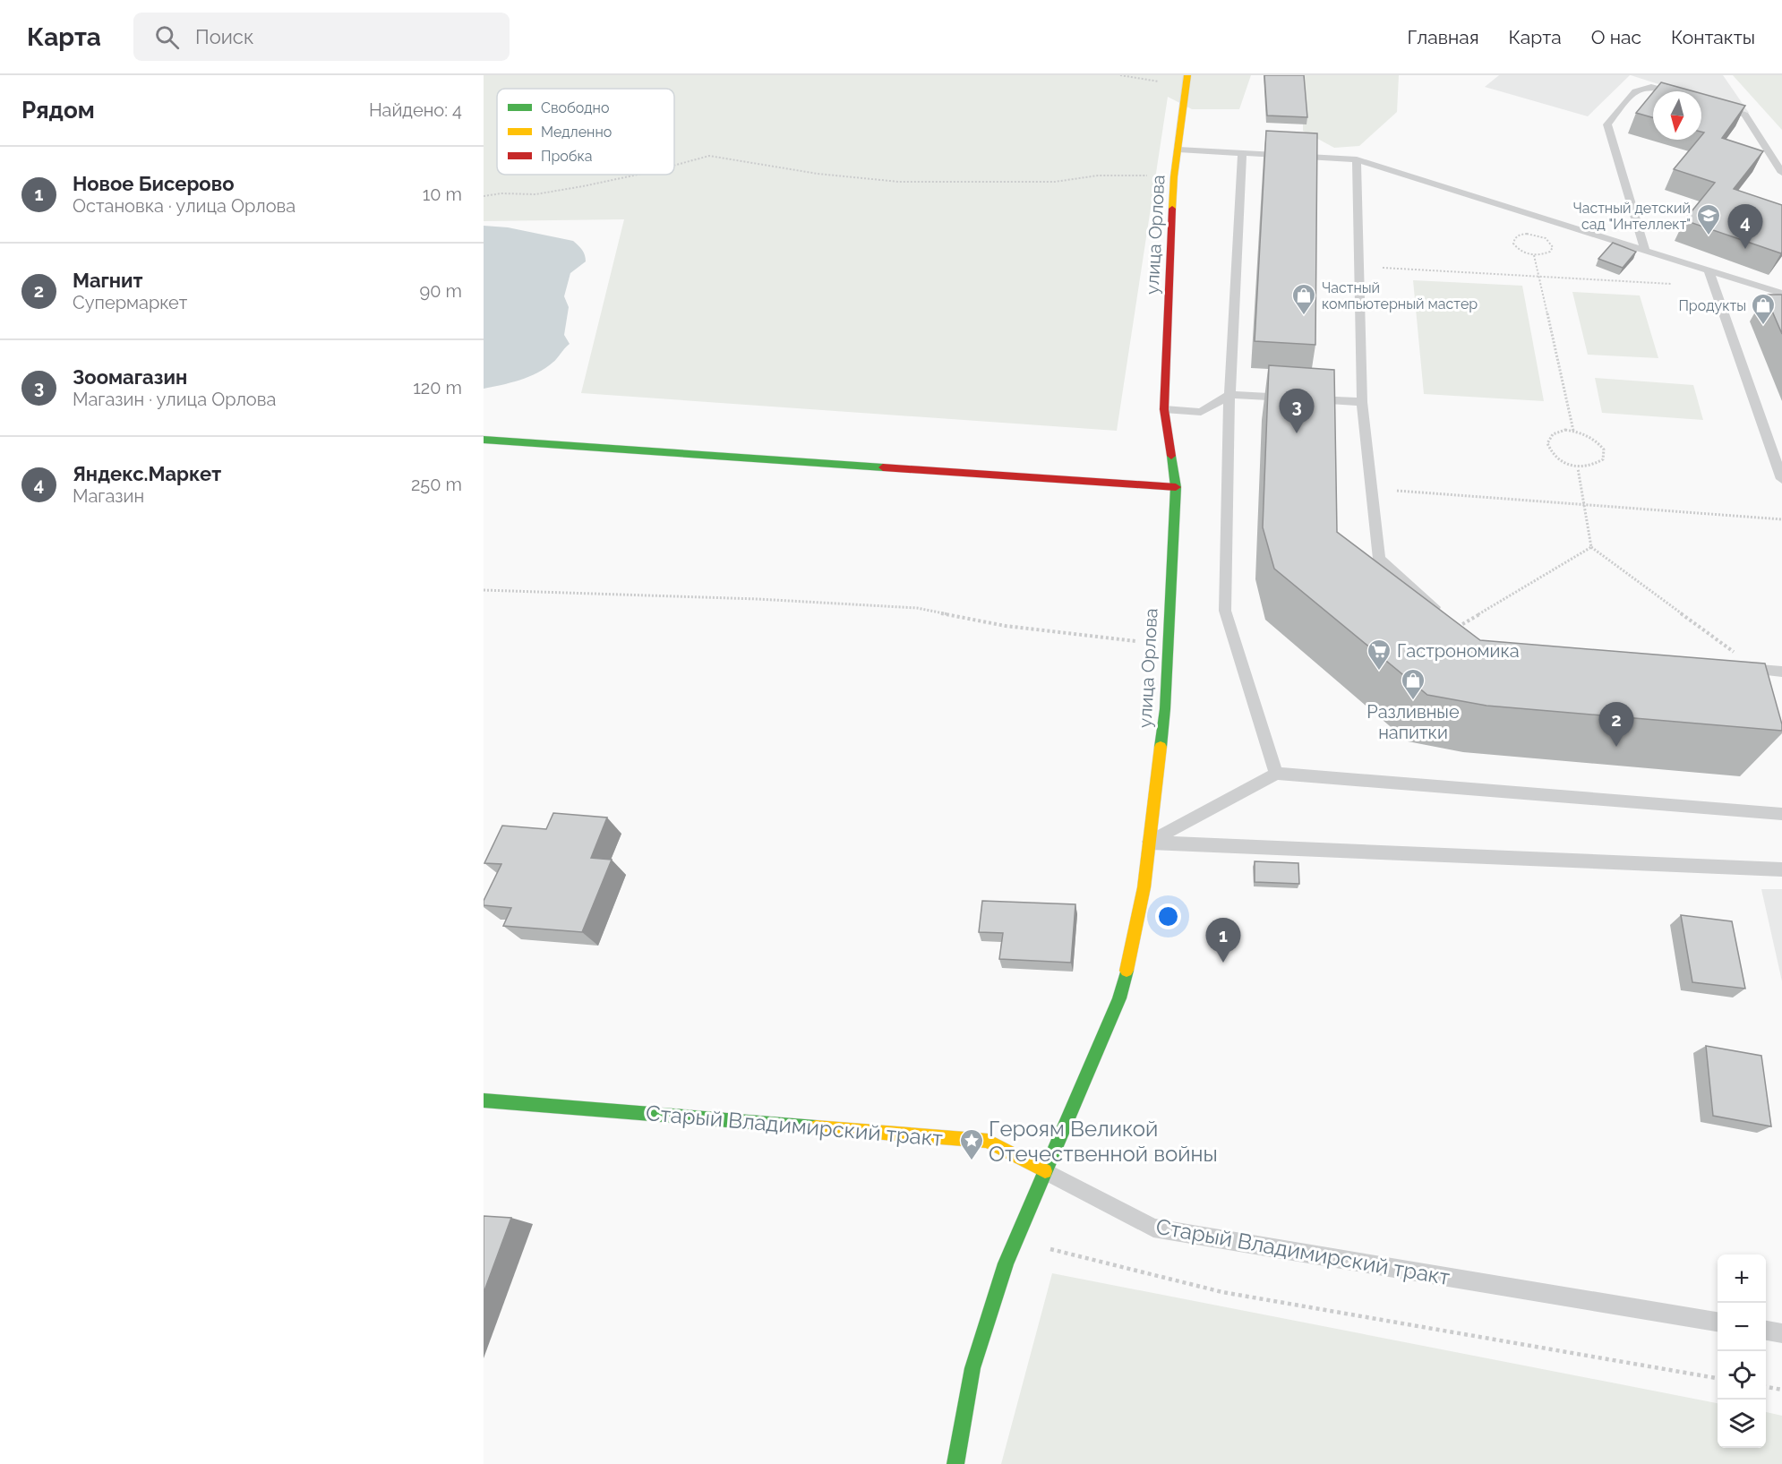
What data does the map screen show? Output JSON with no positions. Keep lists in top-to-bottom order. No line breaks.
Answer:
{"streets":{"street":["улица Орлова","Старый Владимирский тракт"]},"crossings":[["улица Орлова","Старый Владимирский тракт"]],"places":{"school or university":["Частный детский сад \"Интеллект\""],"shop":["Частный компьютерный мастер","Продукты","Разливные напитки"],"supermarket":["Гастрономика"],"place":["Героям Великой Отечественной войны"]},"legend":["Свободно","Медленно","Пробка"],"north":"bottom","page":{"header":"Карта","search":"Поиск","nav":["Главная","Карта","О нас","Контакты"],"heading":["Рядом","Найдено: 4"],"list":[{"mark":"1","name":"Новое Бисерово","note":"Остановка · улица Орлова","value":"10 m"},{"mark":"2","name":"Магнит","note":"Супермаркет","value":"90 m"},{"mark":"3","name":"Зоомагазин","note":"Магазин · улица Орлова","value":"120 m"},{"mark":"4","name":"Яндекс.Маркет","note":"Магазин","value":"250 m"}],"pins":["4","3","2","1"],"map_buttons":["+","−"]}}
